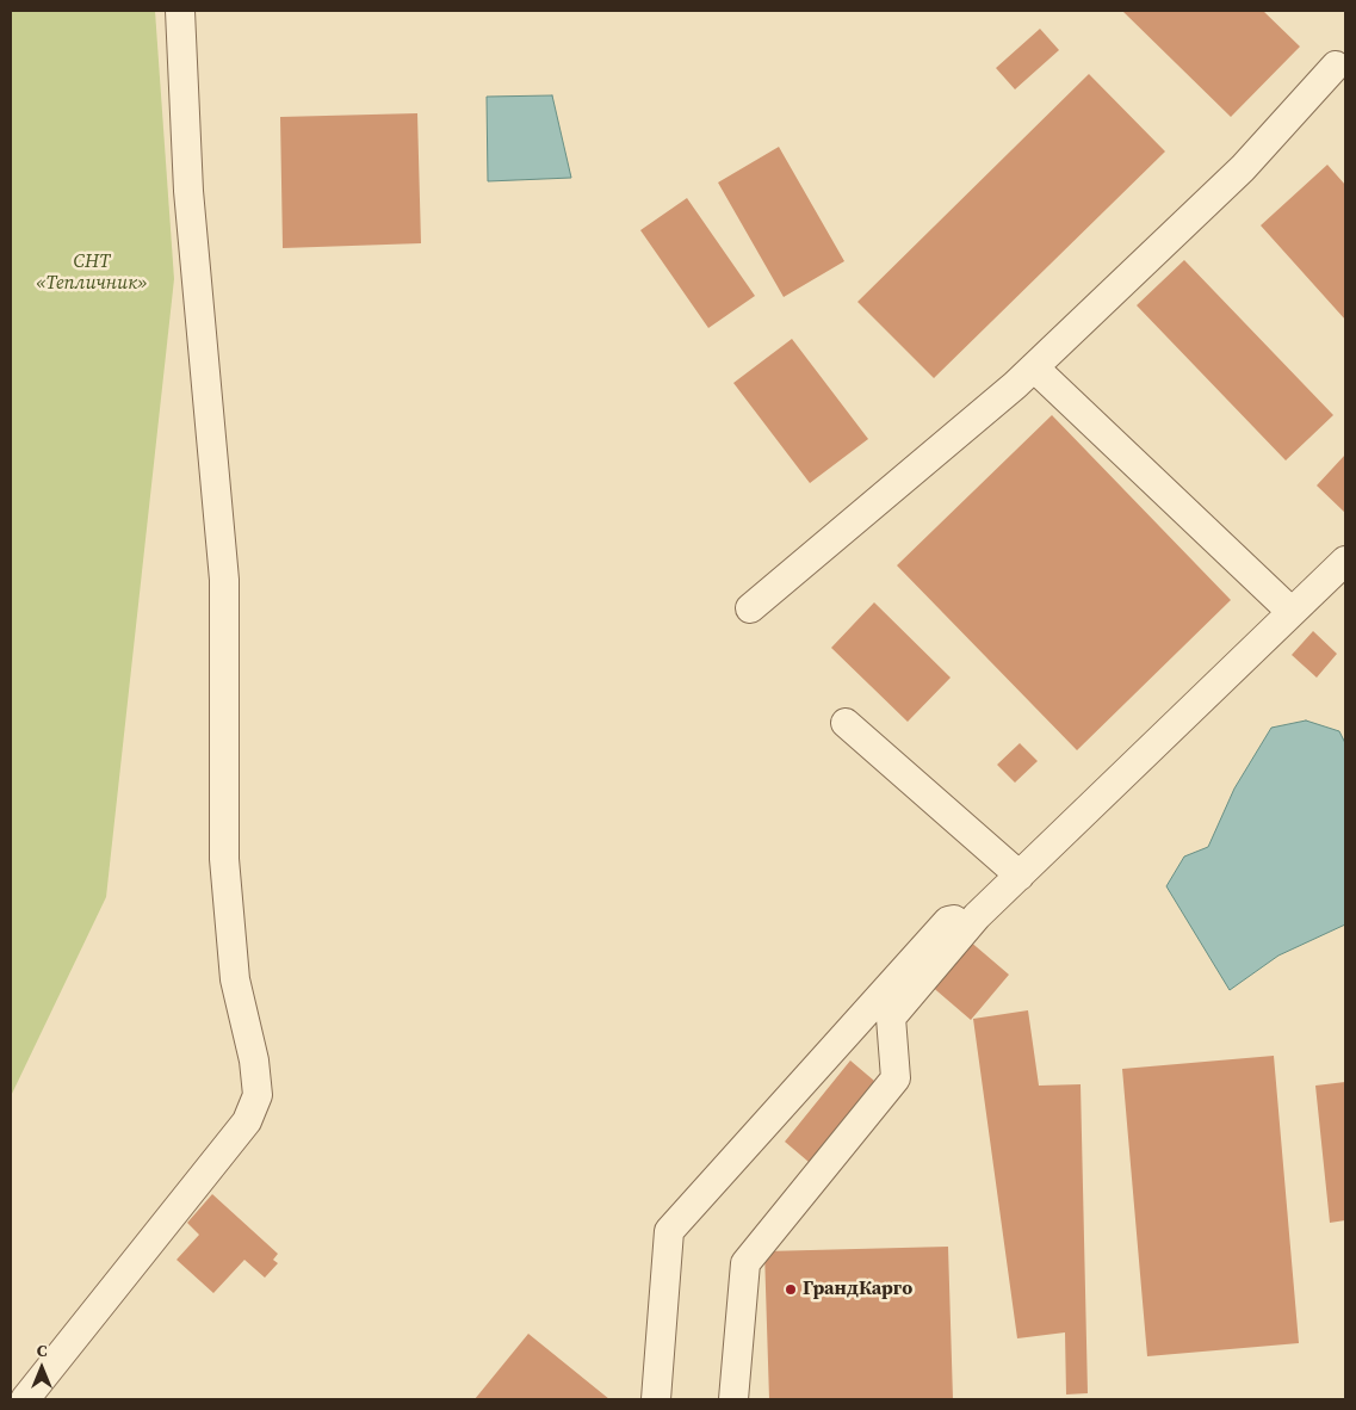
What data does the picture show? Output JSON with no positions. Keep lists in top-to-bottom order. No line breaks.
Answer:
{"parks":["СНТ «Тепличник»"],"places":["ГрандКарго"],"north":"top"}
